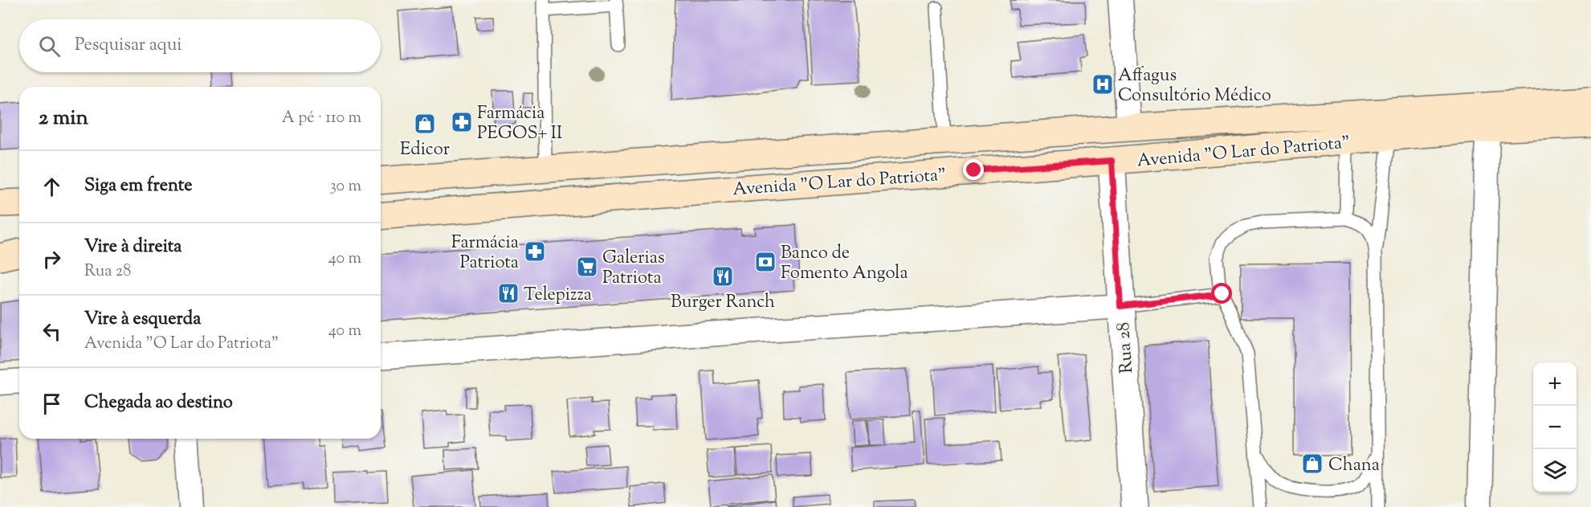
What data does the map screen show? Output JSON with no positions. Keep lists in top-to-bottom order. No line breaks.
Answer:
{"streets":{"main road":["Avenida \"O Lar do Patriota\""],"street":["Rua 28"]},"crossings":[["Avenida \"O Lar do Patriota\"","Rua 28"]],"places":{"hospital":["Affagus Consultório Médico"],"pharmacy":["Farmácia PEGOS+ II","Farmácia Patriota"],"shop":["Edicor","Chana"],"bank":["Banco de Fomento Angola"],"supermarket":["Galerias Patriota"],"restaurant":["Burger Ranch","Telepizza"]},"page":{"search":"Pesquisar aqui","heading":["2 min","A pé · 110 m"],"list":[["Siga em frente","30 m"],["Vire à direita","Rua 28","40 m"],["Vire à esquerda","Avenida \"O Lar do Patriota\"","40 m"],"Chegada ao destino"],"map_buttons":["+","−"]}}
